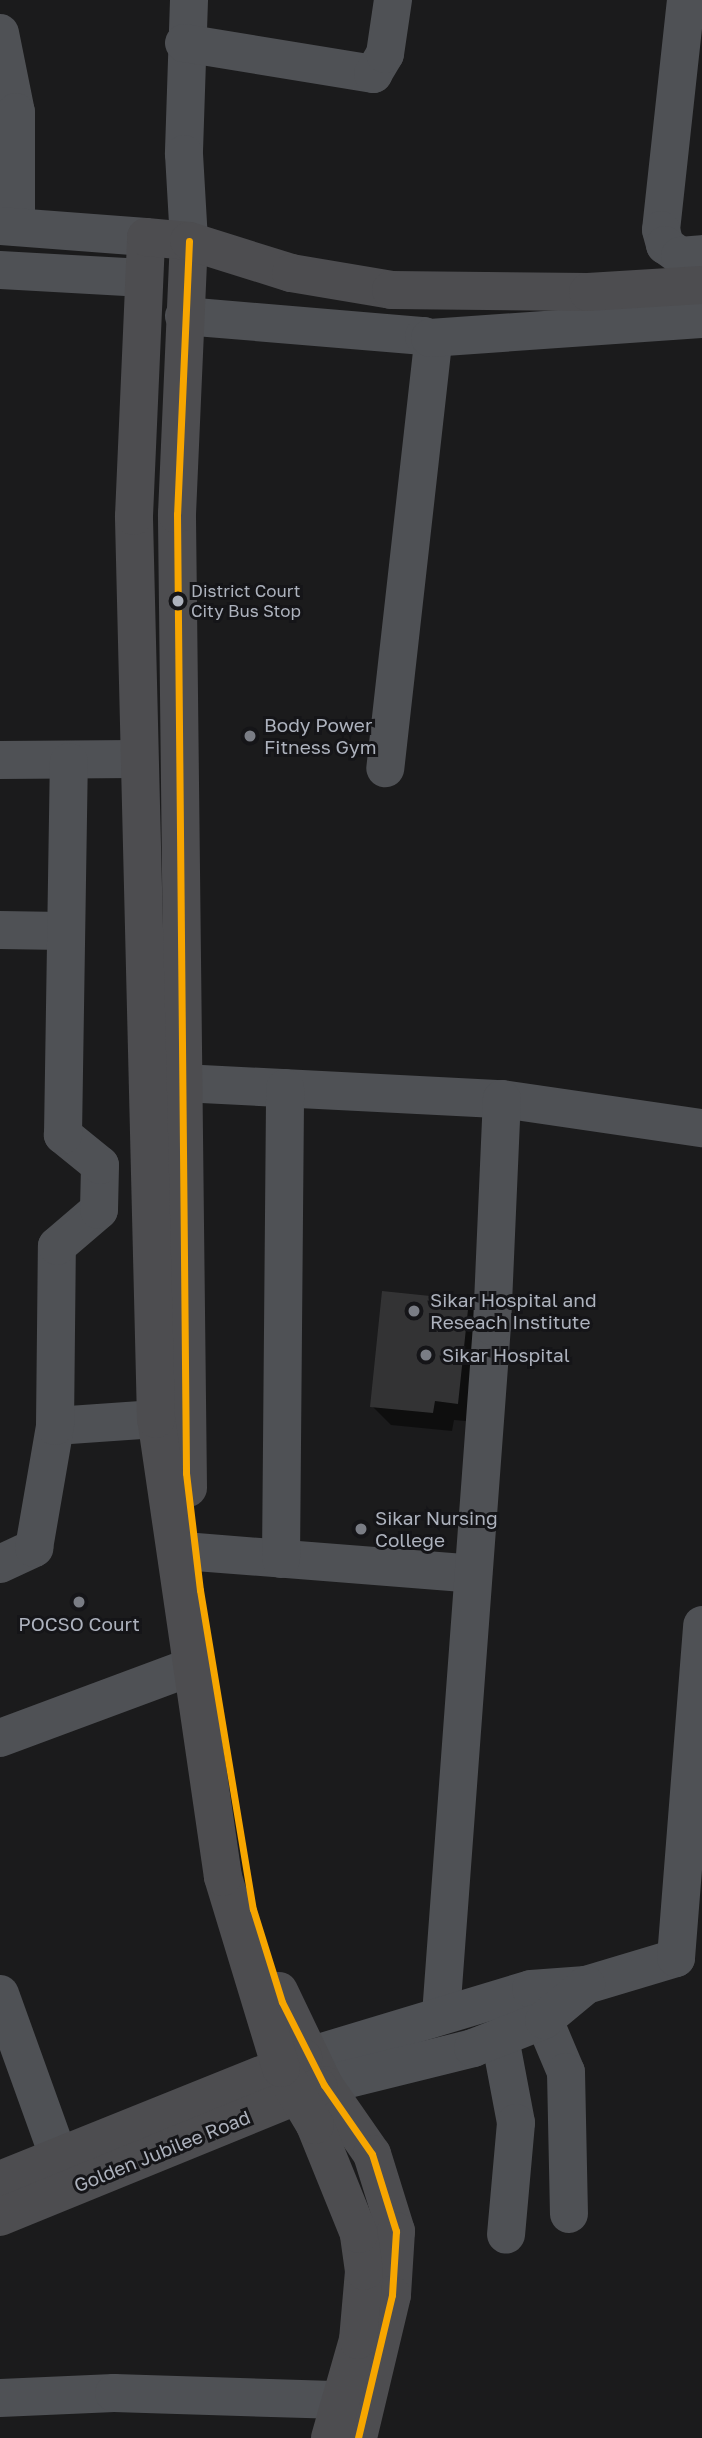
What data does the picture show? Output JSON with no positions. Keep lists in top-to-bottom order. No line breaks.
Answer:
{"streets":{"main road":["Golden Jubilee Road"]},"places":["District Court City Bus Stop","Body Power Fitness Gym","Sikar Hospital and Reseach Institute","Sikar Hospital","Sikar Nursing College","POCSO Court"]}
